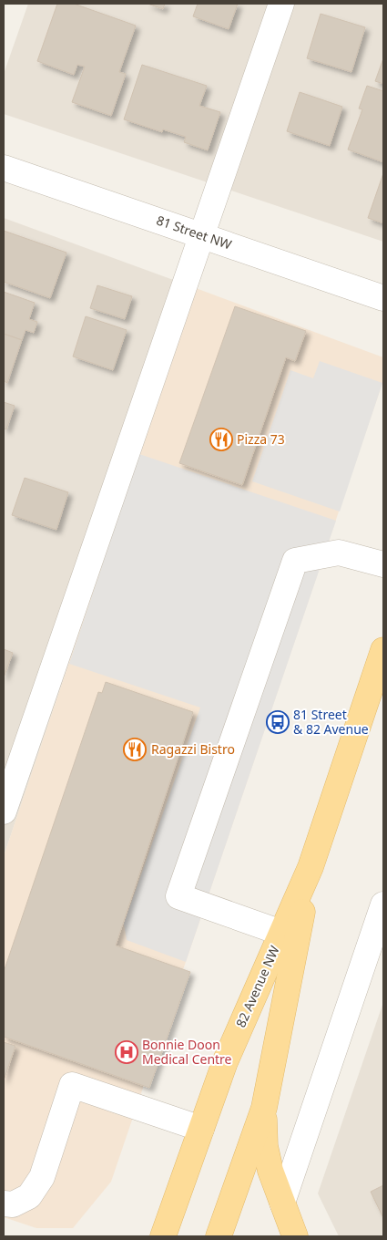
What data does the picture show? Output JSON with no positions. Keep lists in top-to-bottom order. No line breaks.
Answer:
{"streets":{"main road":["82 Avenue NW"],"street":["81 Street NW"]},"places":{"restaurant":["Pizza 73","Ragazzi Bistro"],"bus stop":["81 Street & 82 Avenue"],"hospital":["Bonnie Doon Medical Centre"]}}
